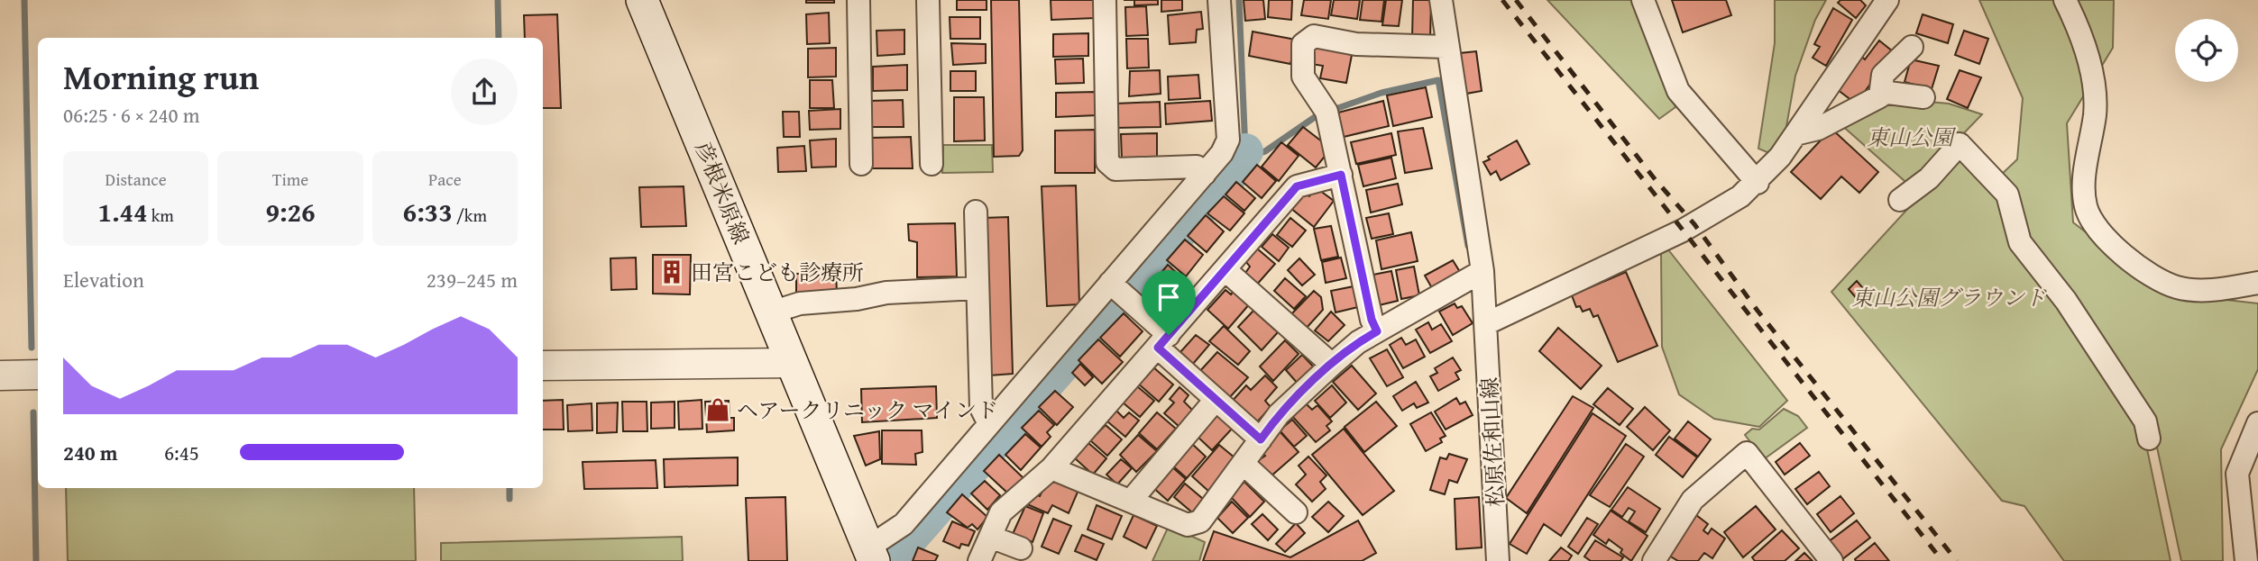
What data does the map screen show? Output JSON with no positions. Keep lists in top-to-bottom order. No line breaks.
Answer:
{"streets":{"main road":["彦根米原線"],"street":["松原佐和山線"]},"parks":["東山公園","東山公園グラウンド"],"places":{"building":["田宮こども診療所"],"shop":["ヘアークリニック マインド"]},"page":{"heading":["Morning run","06:25 · 6 × 240 m"],"stats":[["Distance","1.44 km"],["Time","9:26"],["Pace","6:33 /km"]],"chart":["Elevation","239–245 m"],"list":[{"name":"240 m","note":"6:45"}]}}
